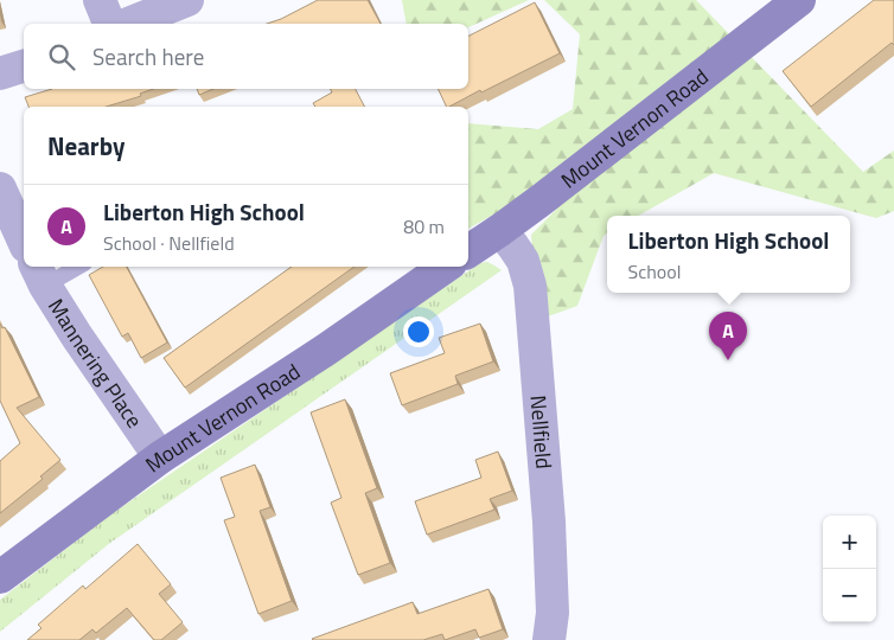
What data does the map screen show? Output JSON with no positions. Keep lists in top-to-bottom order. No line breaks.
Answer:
{"streets":{"street":["Mount Vernon Road","Mannering Place","Nellfield"]},"crossings":[["Mount Vernon Road","Mannering Place"],["Mount Vernon Road","Nellfield"]],"page":{"search":"Search here","heading":"Nearby","list":[{"mark":"A","name":"Liberton High School","note":"School · Nellfield","value":"80 m"}],"popup":["Liberton High School","School"],"pins":"A","map_buttons":["+","−"]}}
